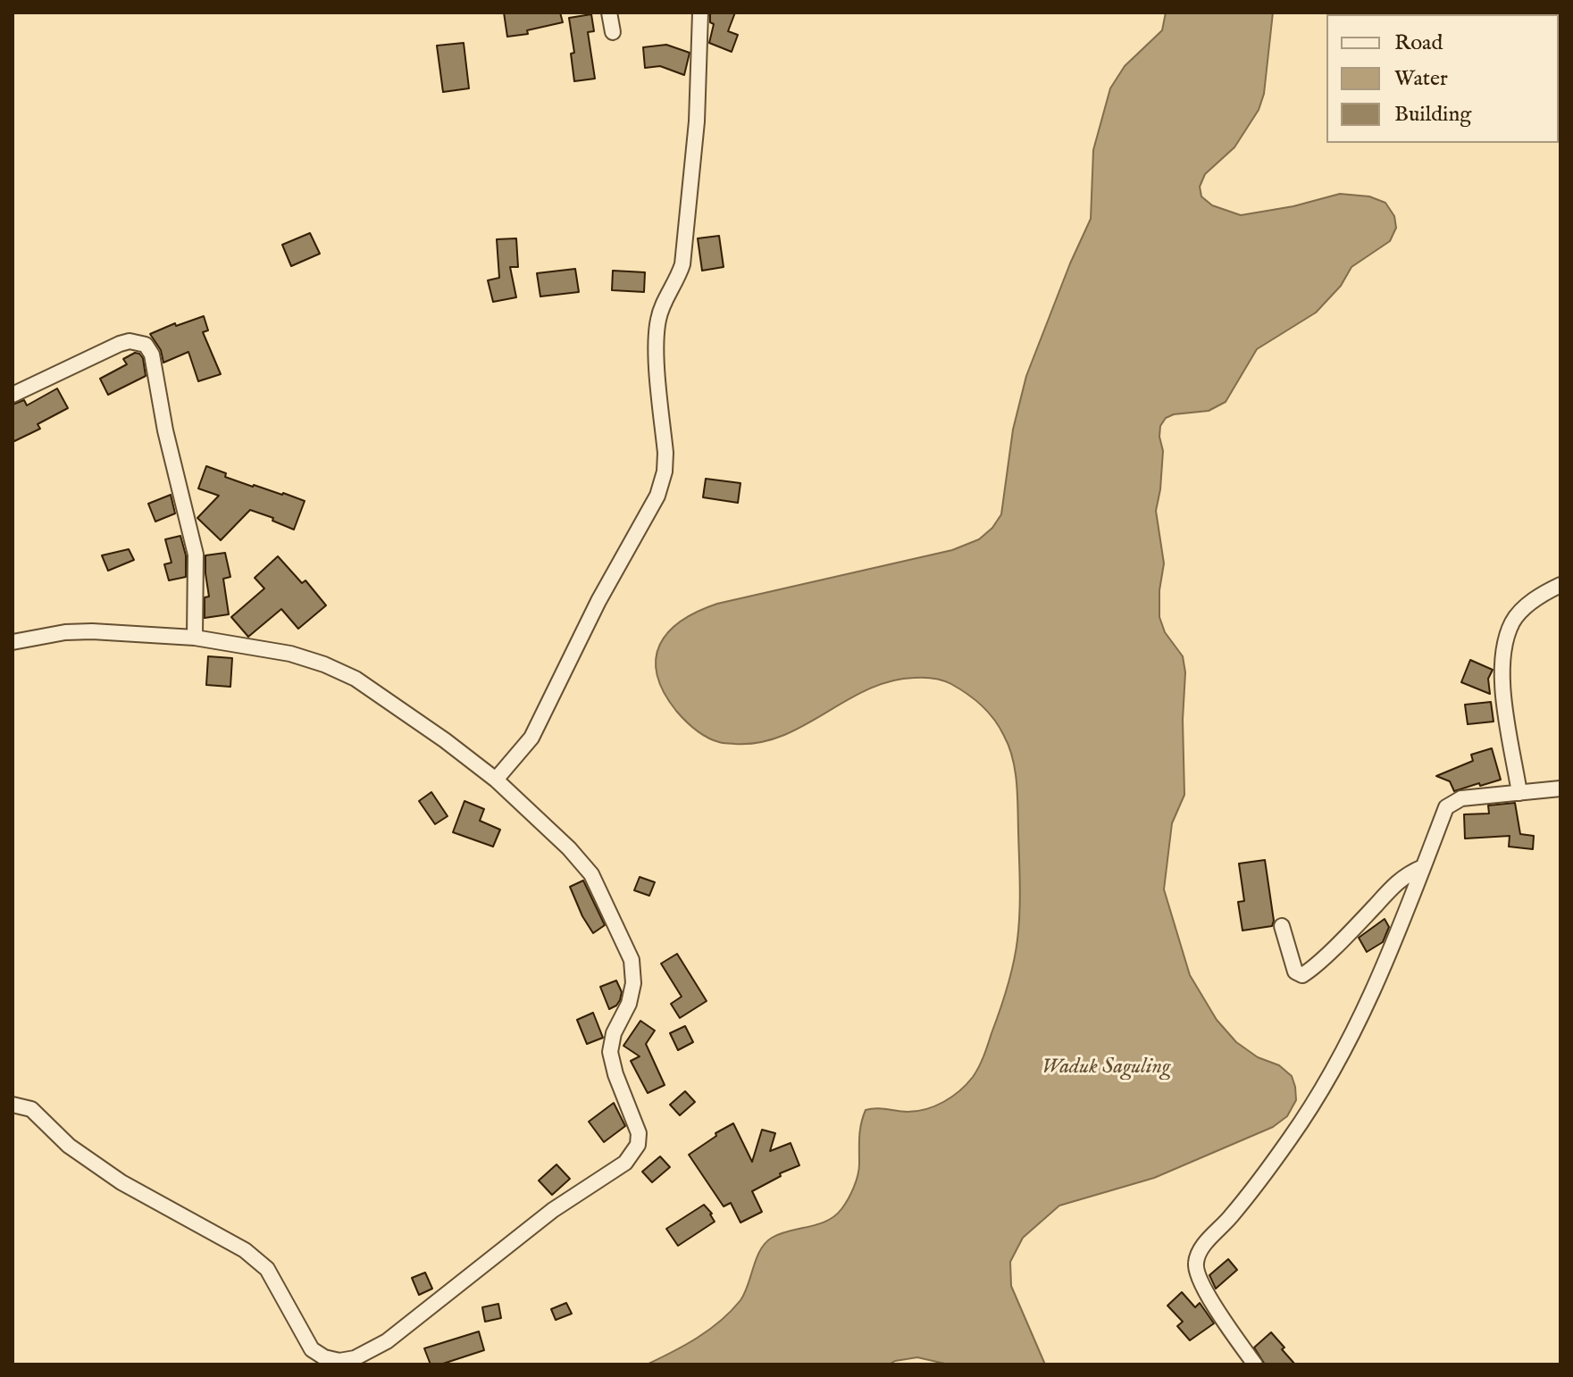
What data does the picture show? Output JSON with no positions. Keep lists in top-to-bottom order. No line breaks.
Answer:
{"water":["Waduk Saguling"],"legend":["Road","Water","Building"]}
